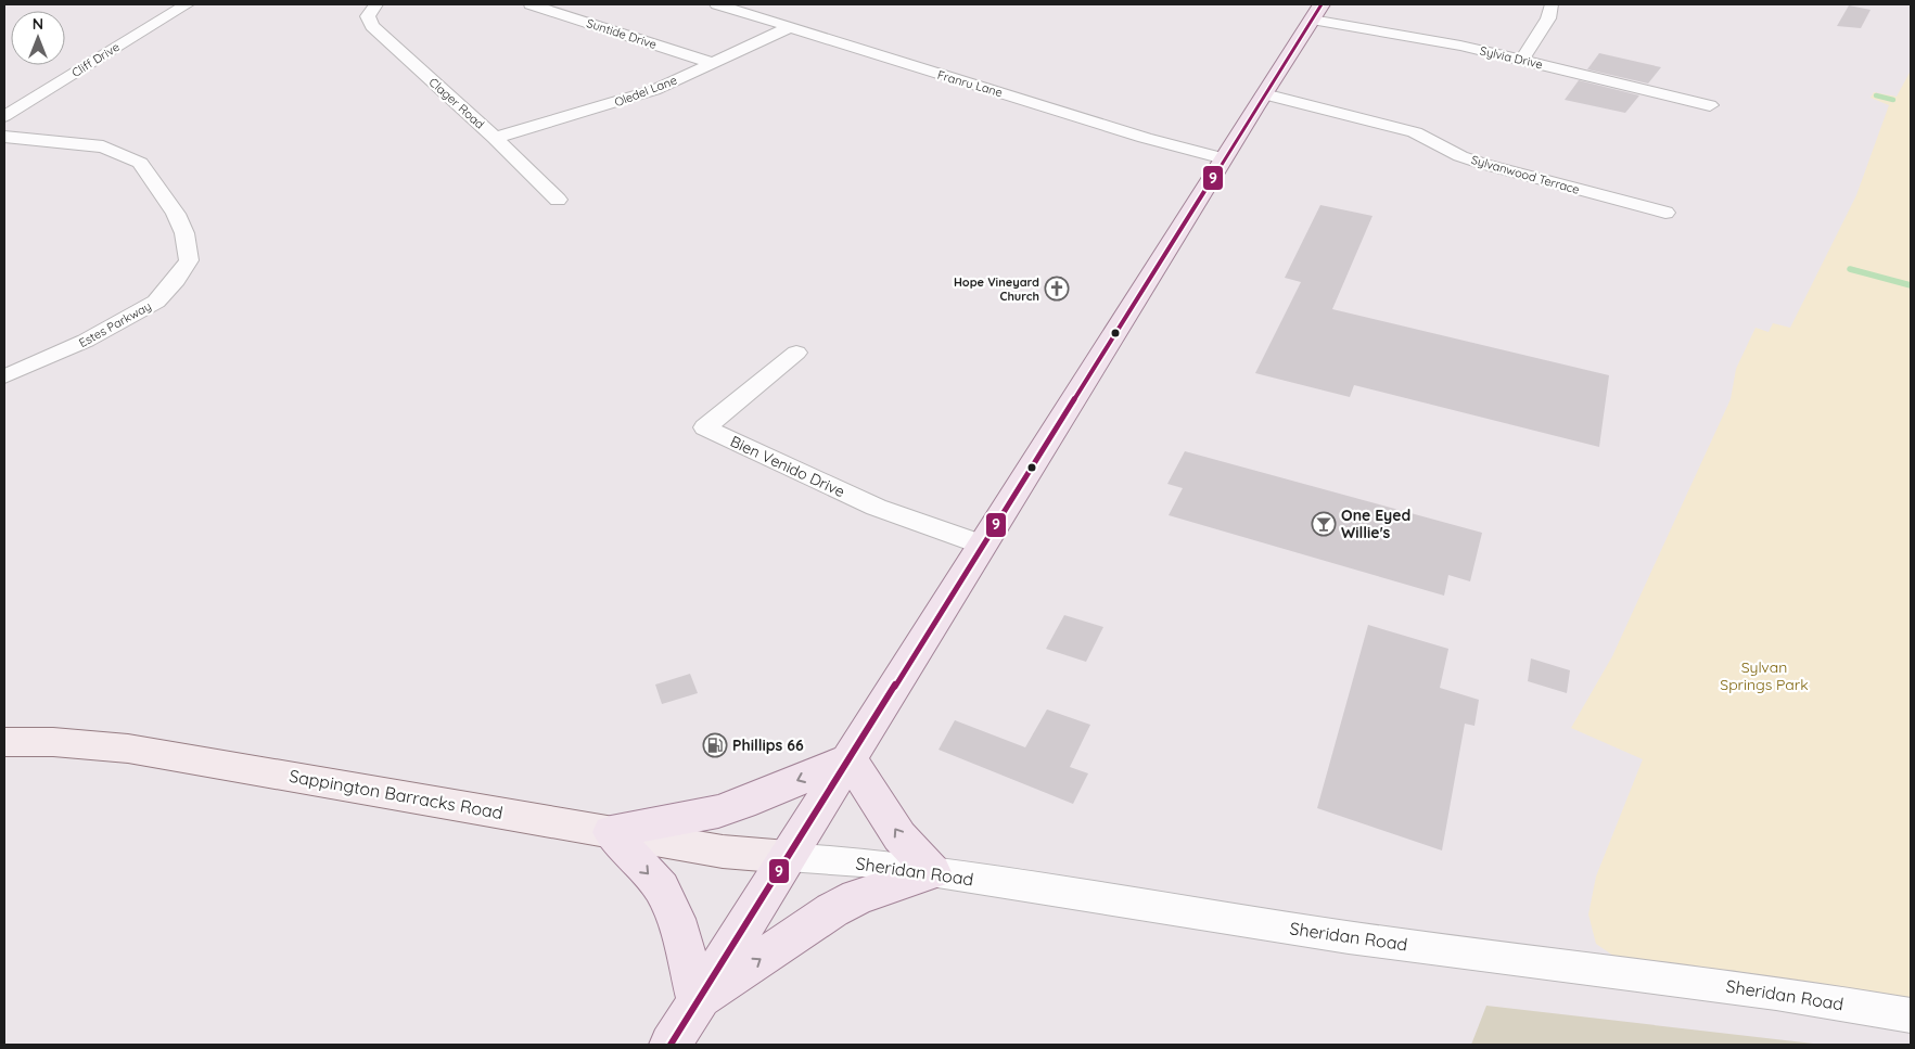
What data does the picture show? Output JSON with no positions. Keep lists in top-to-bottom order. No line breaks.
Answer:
{"streets":{"street":["Suntide Drive","Sylvia Drive","Cliff Drive","Franru Lane","Oledel Lane","Clager Road","Sylvanwood Terrace","Estes Parkway","Bien Venido Drive","Sappington Barracks Road","Sheridan Road"]},"crossings":[["Suntide Drive","Oledel Lane"],["Franru Lane","Oledel Lane"],["Oledel Lane","Clager Road"],["Sappington Barracks Road","Sheridan Road"]],"parks":["Sylvan Springs Park"],"places":{"church":["Hope Vineyard Church"],"bar":["One Eyed Willie's"],"fuel station":["Phillips 66"]},"lines":["transit line 9"],"north":"top"}
